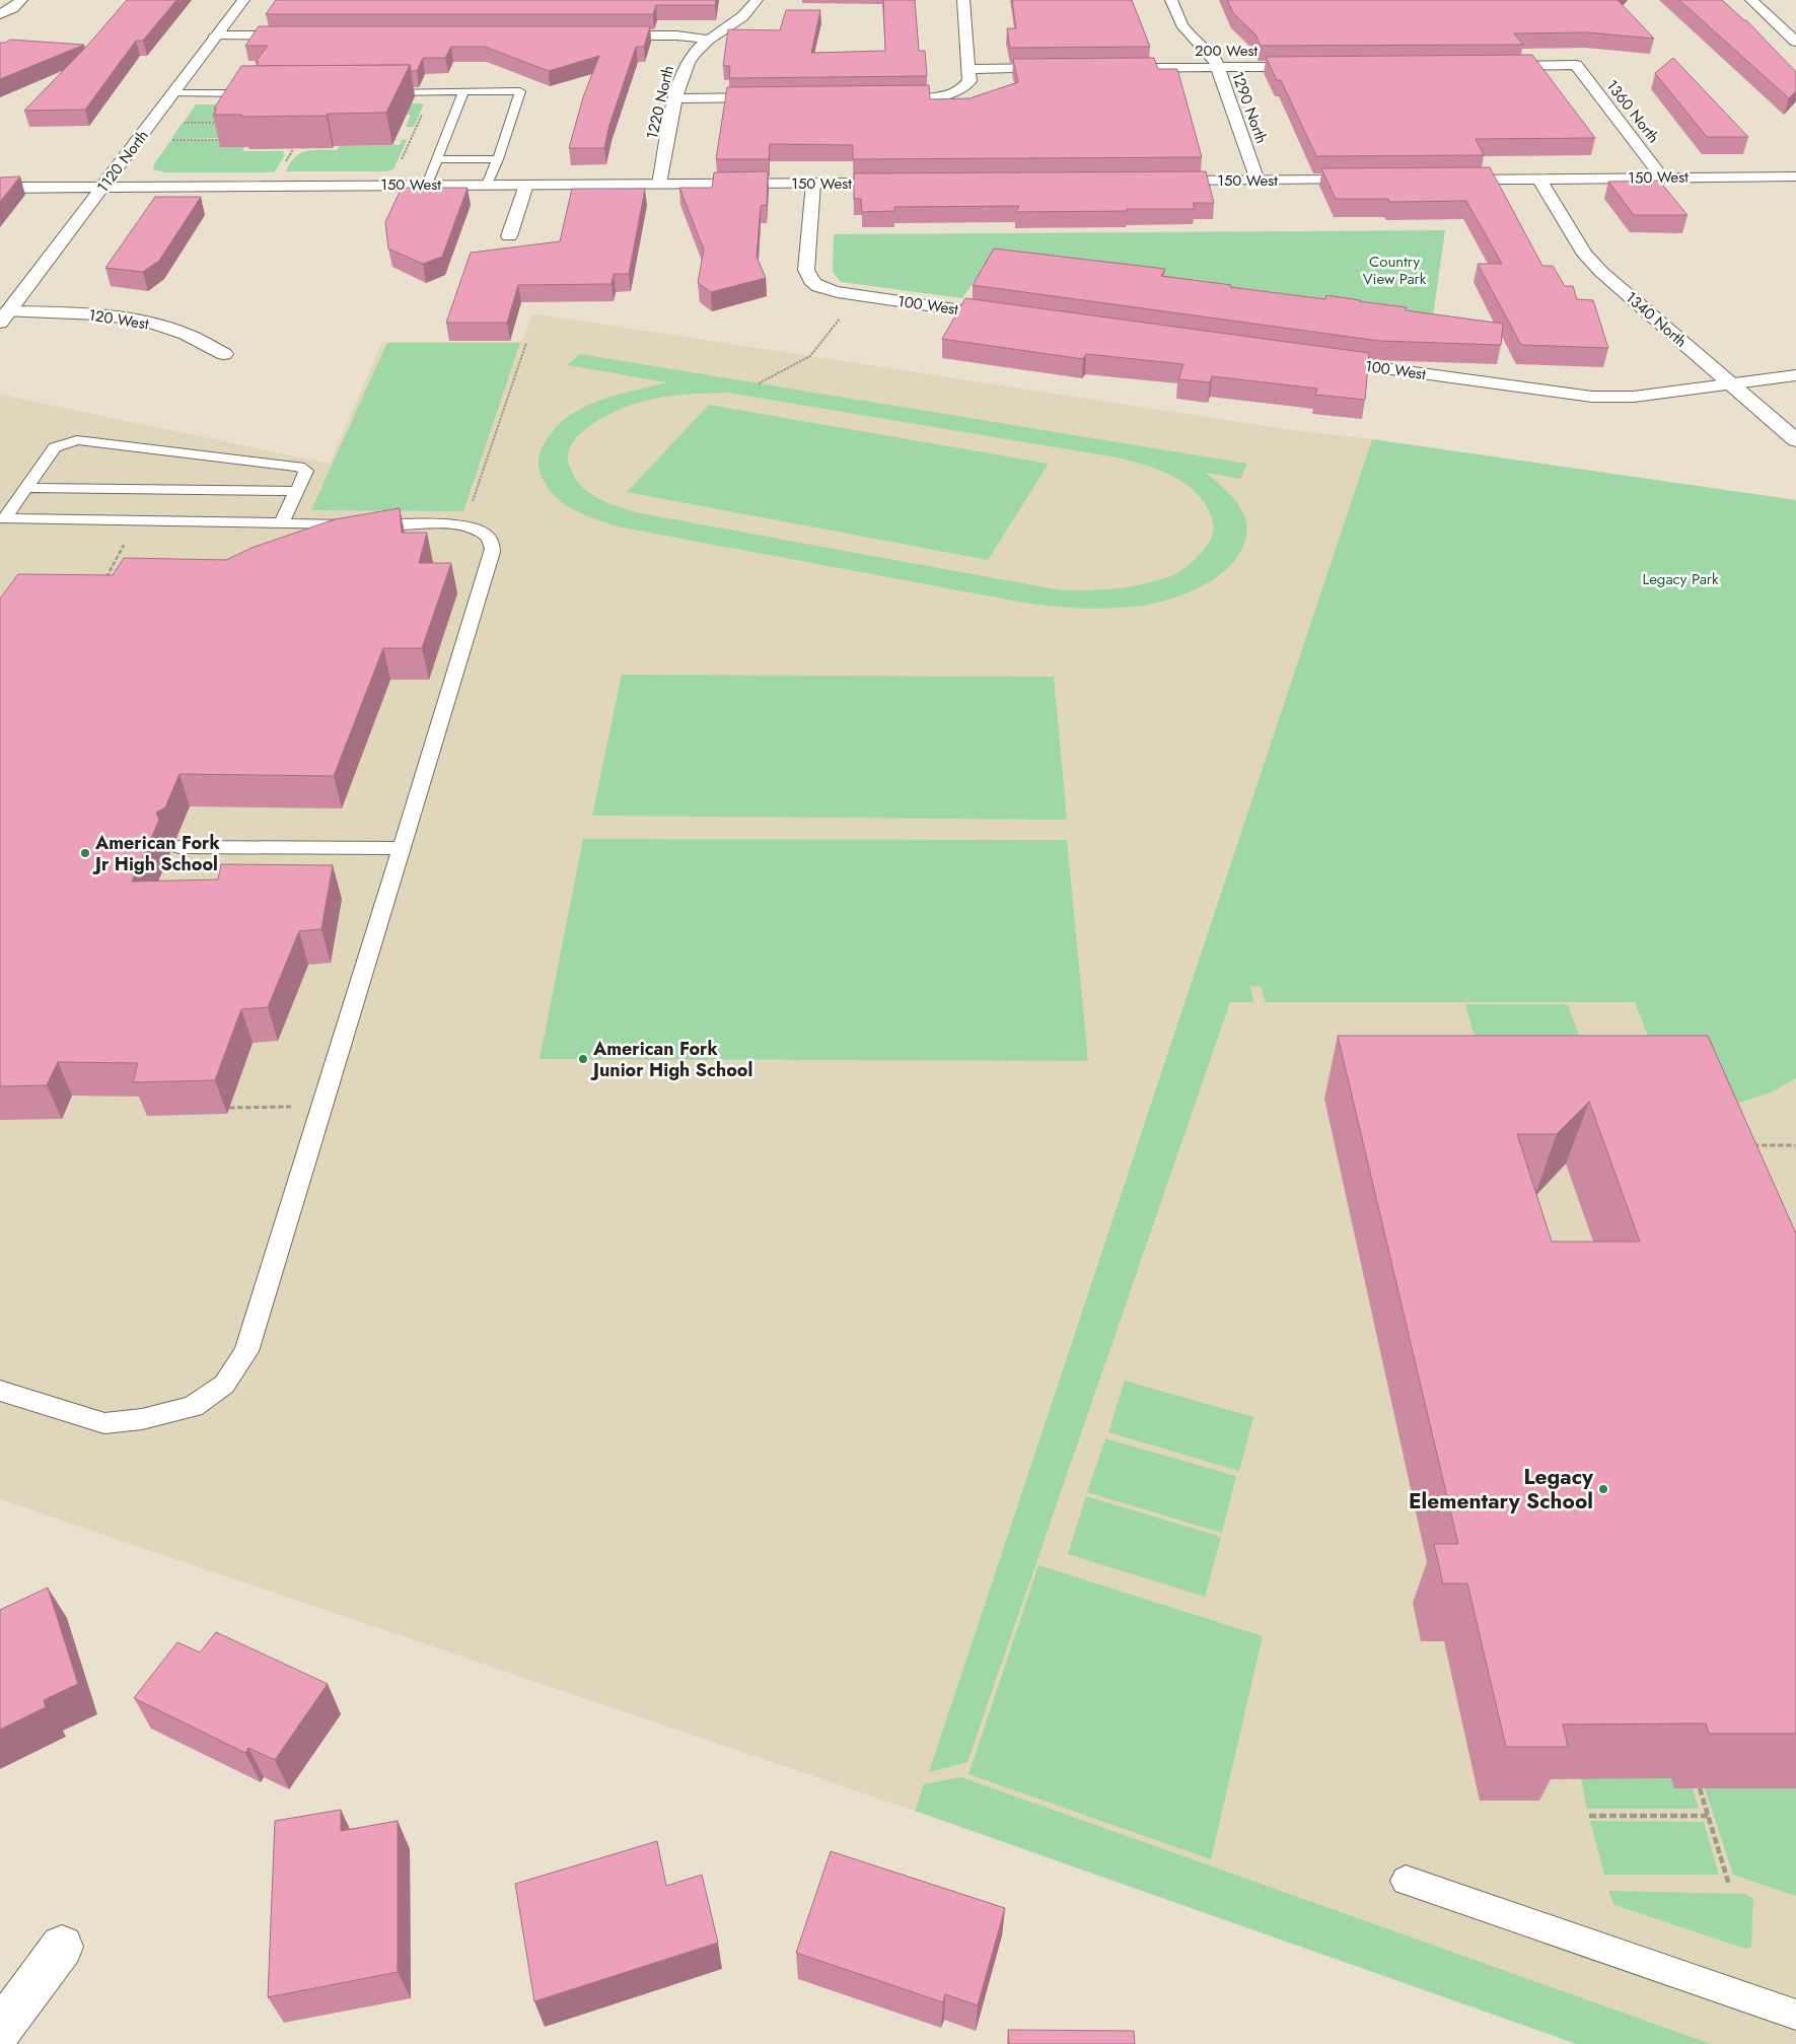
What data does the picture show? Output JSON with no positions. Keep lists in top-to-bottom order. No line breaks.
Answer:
{"streets":{"street":["200 West","1220 North","1290 North","1360 North","1120 North","150 West","100 West","120 West","1340 North"]},"crossings":[["200 West","1290 North"],["1220 North","150 West"],["1290 North","150 West"],["1360 North","150 West"],["1120 North","150 West"],["1120 North","120 West"],["150 West","100 West"],["150 West","1340 North"],["100 West","1340 North"]],"parks":["Country View Park","Legacy Park"],"places":["American Fork Jr High School","American Fork Junior High School","Legacy Elementary School"]}
